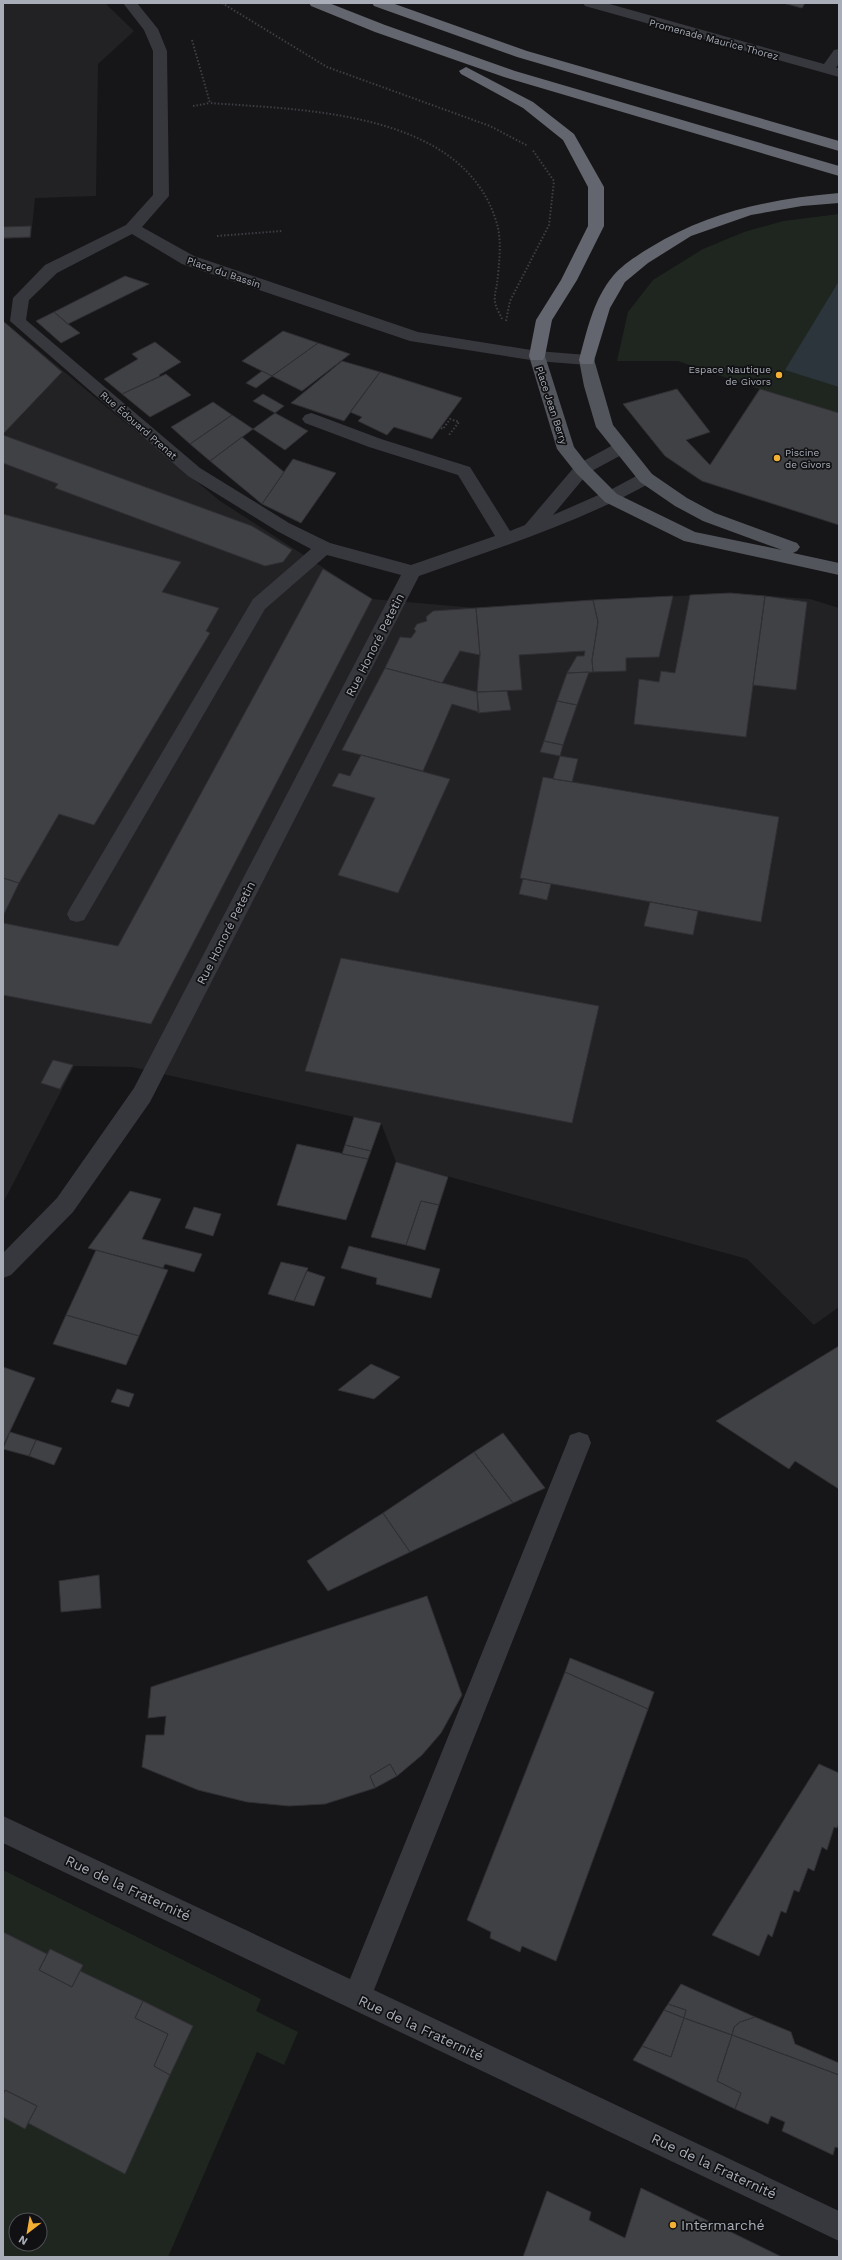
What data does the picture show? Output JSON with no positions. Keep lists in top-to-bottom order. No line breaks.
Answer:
{"streets":{"main road":["Place Jean Berry"],"street":["Promenade Maurice Thorez","Place du Bassin","Rue Édouard Prenat","Rue Honoré Petetin","Rue de la Fraternité"]},"crossings":[["Place du Bassin","Place Jean Berry"],["Place du Bassin","Rue Édouard Prenat"],["Rue Édouard Prenat","Rue Honoré Petetin"]],"places":["Espace Nautique de Givors","Piscine de Givors","Intermarché"],"north":"bottom left"}
